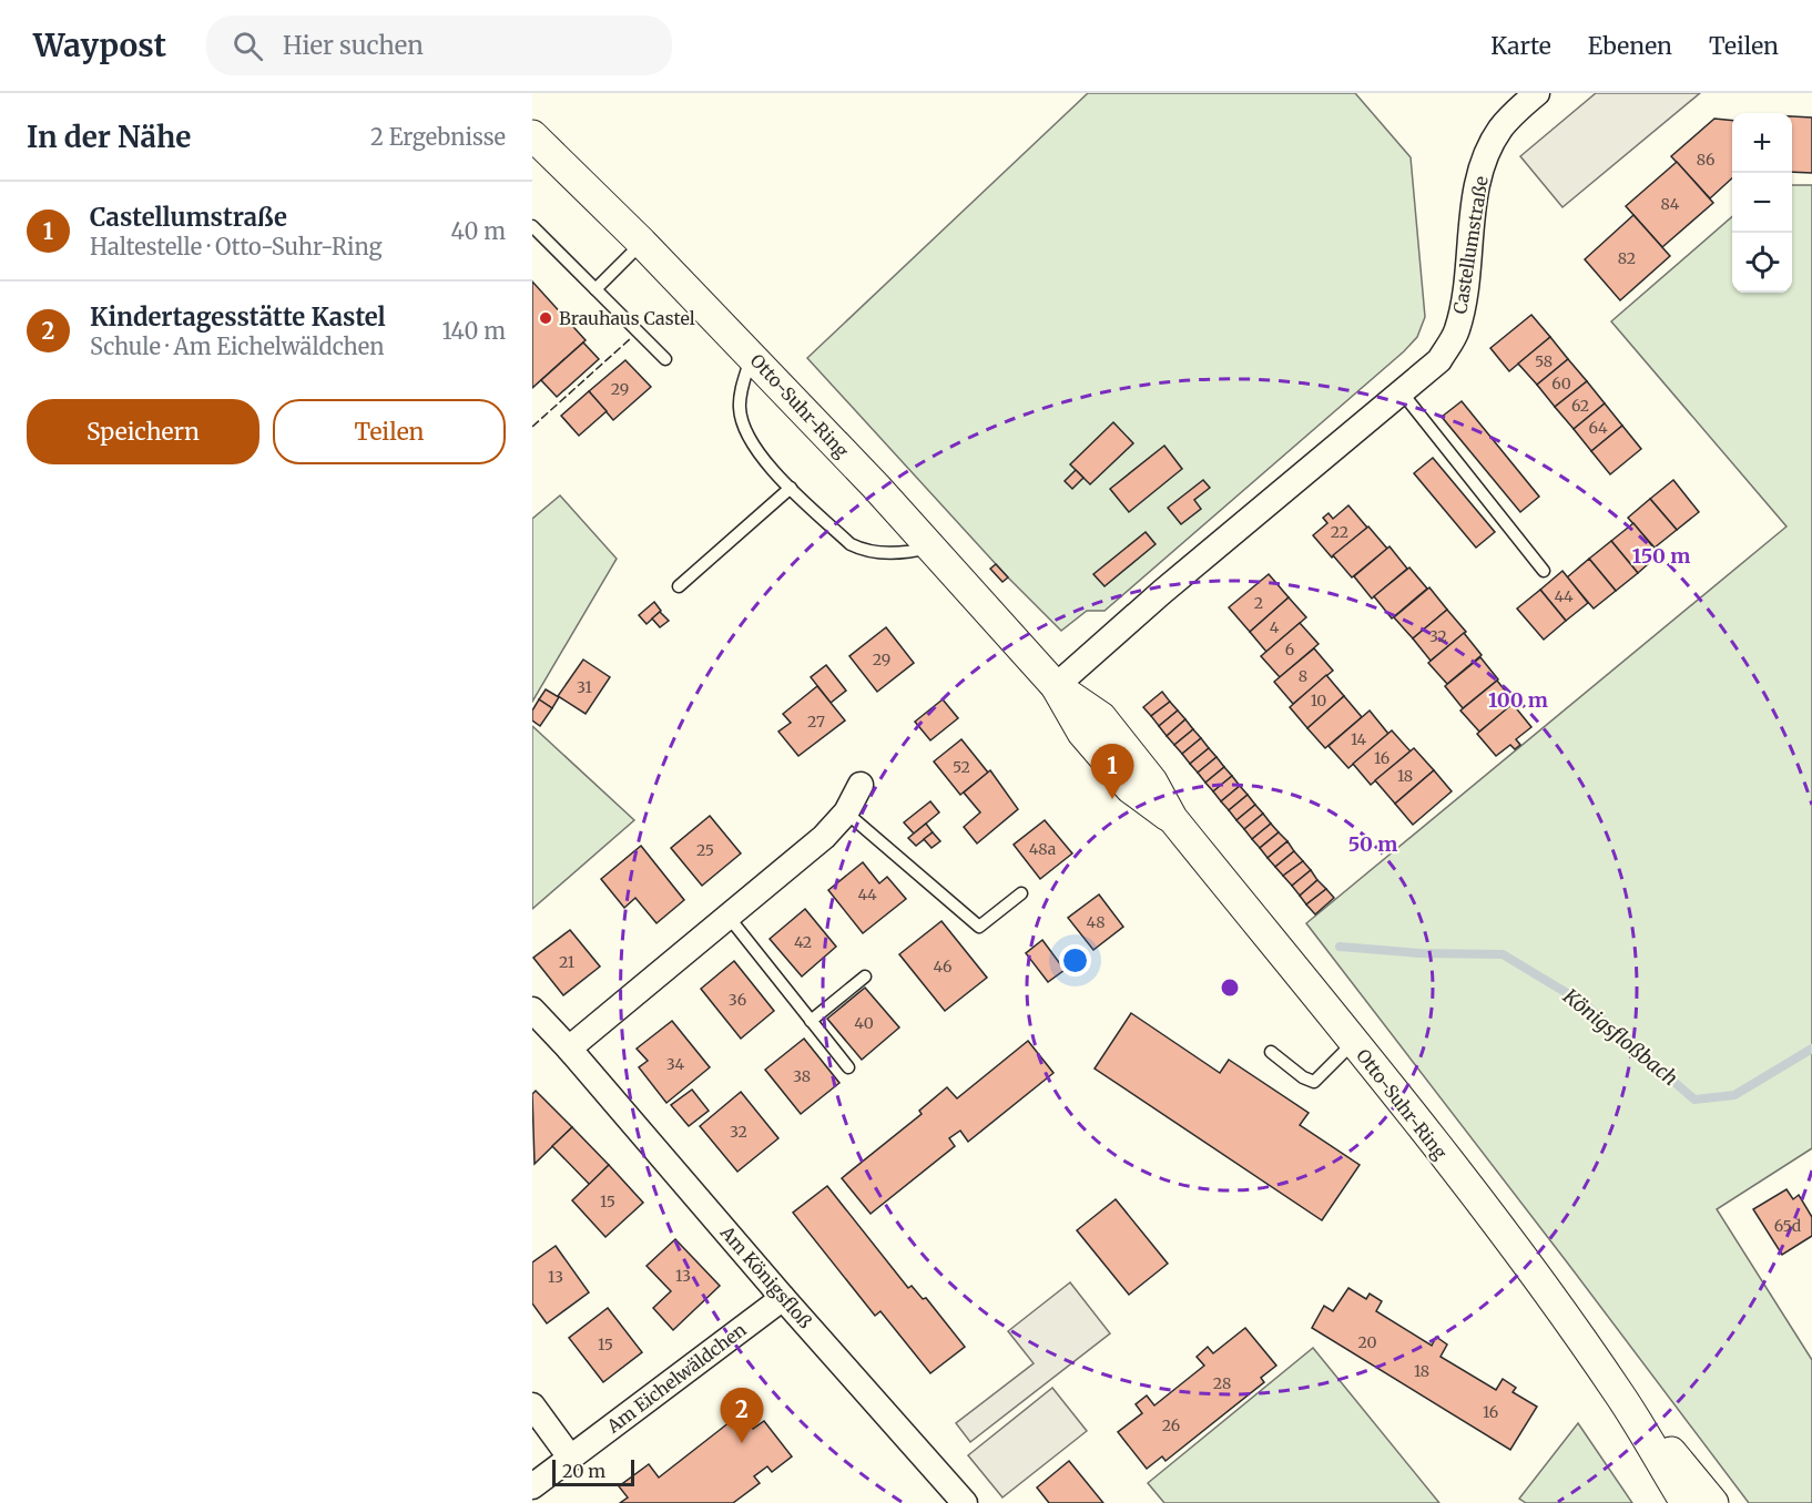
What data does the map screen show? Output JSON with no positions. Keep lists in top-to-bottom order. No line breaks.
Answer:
{"streets":{"street":["Castellumstraße","Otto-Suhr-Ring","Am Königsfloß","Am Eichelwäldchen"]},"crossings":[["Castellumstraße","Otto-Suhr-Ring"],["Am Königsfloß","Am Eichelwäldchen"]],"water":["Königsfloßbach"],"places":["Brauhaus Castel"],"house_numbers":["86","84","82","58","60","29","62","64","22","44","2","4","32","6","29","8","31","10","27","14","16","52","18","48a","25","44","48","42","21","46","36","40","34","38","32","15","65d","13","13","20","15","18","28","16","26"],"scale_bar":"20 m","page":{"header":"Waypost","search":"Hier suchen","nav":["Karte","Ebenen","Teilen"],"heading":["In der Nähe","2 Ergebnisse"],"map_buttons":["+","−"],"list":[{"mark":"1","name":"Castellumstraße","note":"Haltestelle · Otto-Suhr-Ring","value":"40 m"},{"mark":"2","name":"Kindertagesstätte Kastel","note":"Schule · Am Eichelwäldchen","value":"140 m"}],"buttons":["Speichern","Teilen"],"pins":["1","2"],"scale":"20 m"},"rings":["150 m","100 m","50 m"]}
